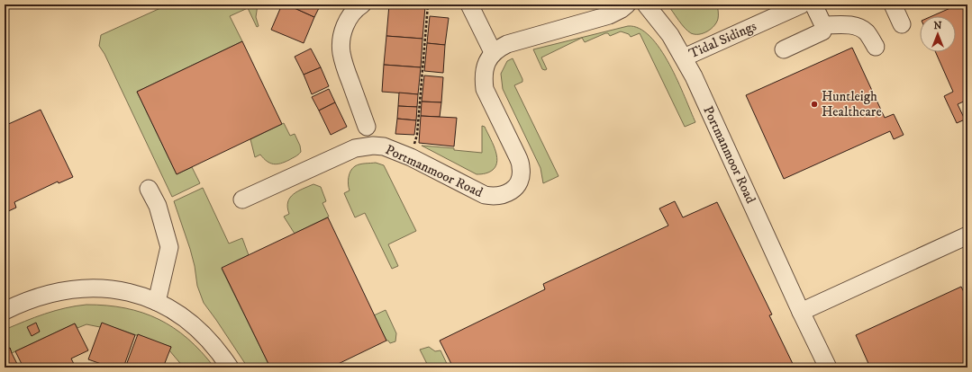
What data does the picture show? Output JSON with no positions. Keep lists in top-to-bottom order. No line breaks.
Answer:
{"streets":{"street":["Tidal Sidings","Portmanmoor Road"]},"crossings":[["Tidal Sidings","Portmanmoor Road"]],"places":["Huntleigh Healthcare"],"north":"top"}
